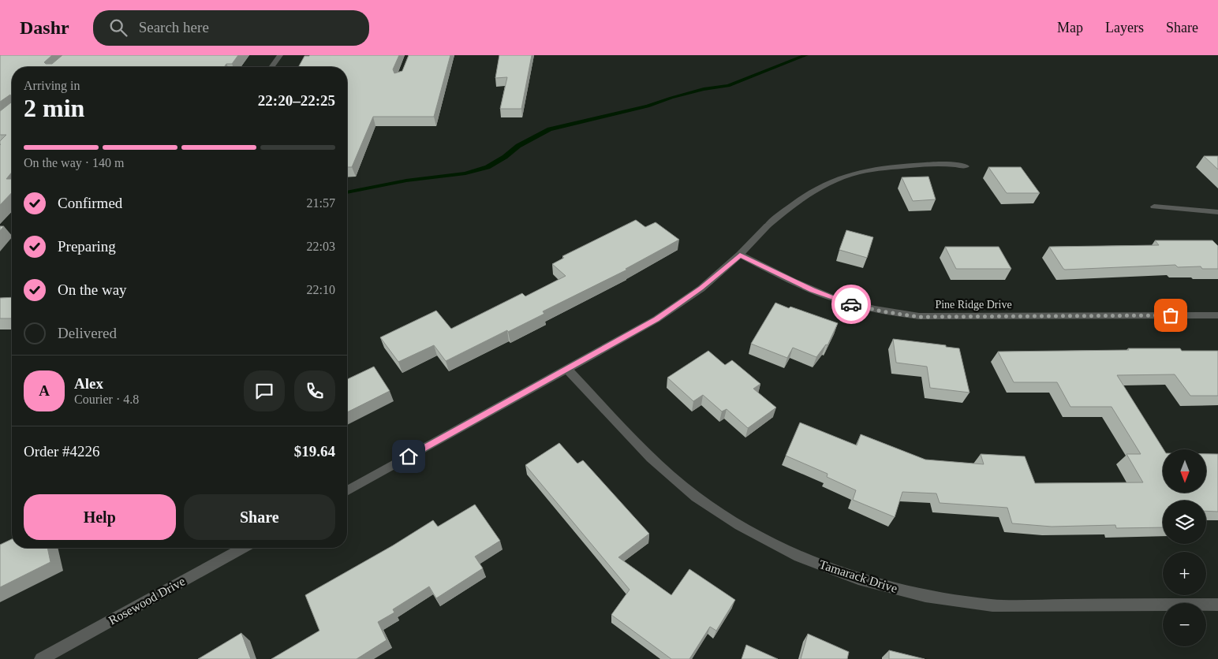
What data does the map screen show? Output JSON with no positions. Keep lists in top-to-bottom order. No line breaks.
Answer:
{"streets":{"street":["Pine Ridge Drive","Tamarack Drive","Rosewood Drive"]},"north":"bottom","page":{"header":"Dashr","search":"Search here","nav":["Map","Layers","Share"],"heading":["2 min","Arriving in","22:20–22:25"],"panel":["Alex","Courier · 4.8","Order #4226","$19.64"],"bar":"On the way · 140 m","list":[["Confirmed","21:57"],["Preparing","22:03"],["On the way","22:10"],"Delivered"],"round":"A","map_buttons":["+","−"],"buttons":["Help","Share"]}}
